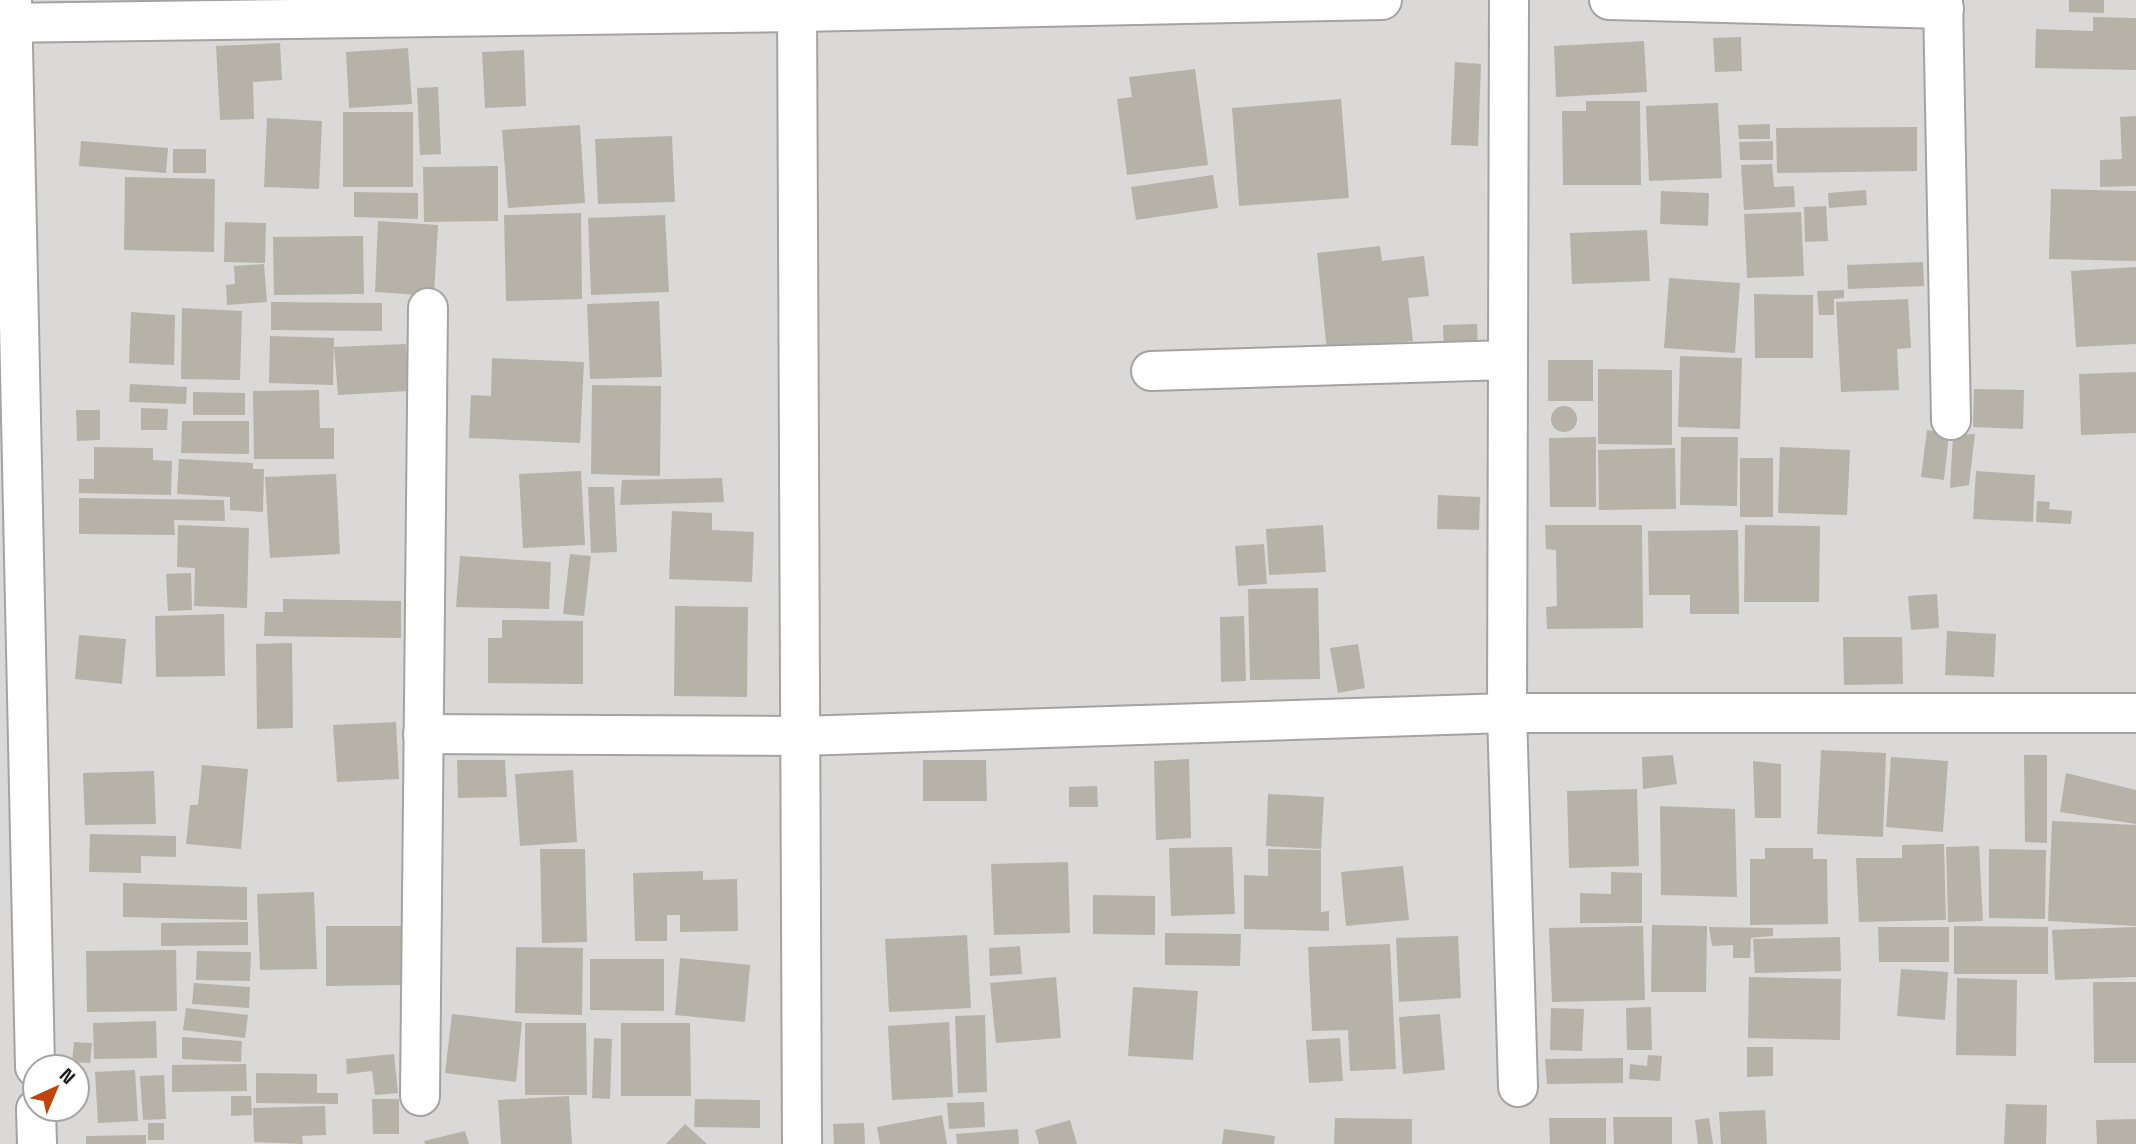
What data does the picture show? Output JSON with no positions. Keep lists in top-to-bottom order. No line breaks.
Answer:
{"north":"top right"}
